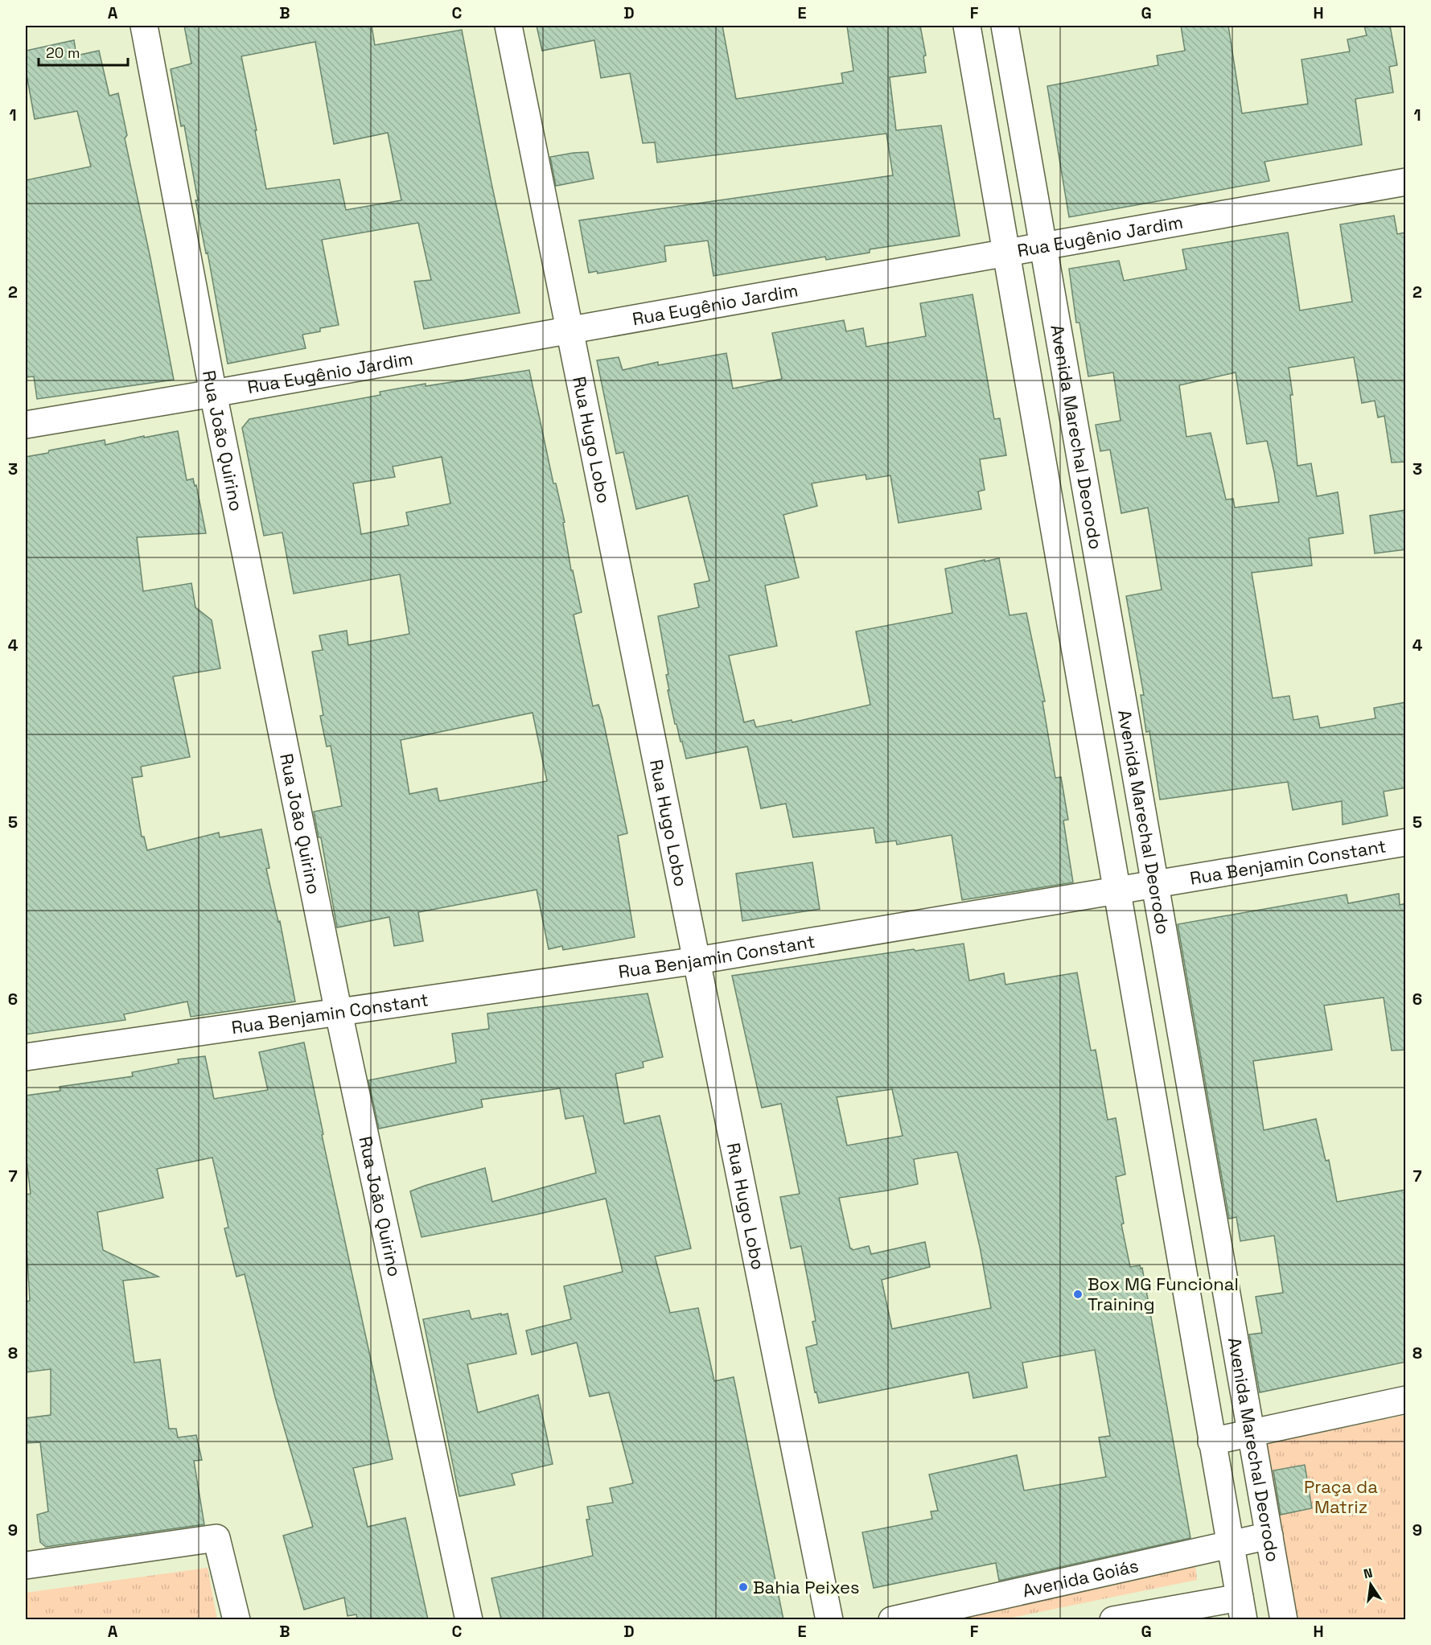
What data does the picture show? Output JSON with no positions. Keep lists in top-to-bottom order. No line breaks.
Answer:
{"streets":{"street":["Rua Eugênio Jardim","Avenida Marechal Deorodo","Rua Hugo Lobo","Rua João Quirino","Rua Benjamin Constant","Avenida Goiás"]},"crossings":[["Rua Eugênio Jardim","Avenida Marechal Deorodo"],["Rua Eugênio Jardim","Rua Hugo Lobo"],["Rua Eugênio Jardim","Rua João Quirino"],["Avenida Marechal Deorodo","Rua Benjamin Constant"],["Avenida Marechal Deorodo","Avenida Goiás"],["Rua Hugo Lobo","Rua Benjamin Constant"],["Rua João Quirino","Rua Benjamin Constant"]],"parks":["Praça da Matriz"],"places":["Box MG Funcional Training","Bahia Peixes"],"scale_bar":"20 m","north":"top","grid":{"columns":["A","B","C","D","E","F","G","H"],"rows":["1","2","3","4","5","6","7","8","9"]}}
